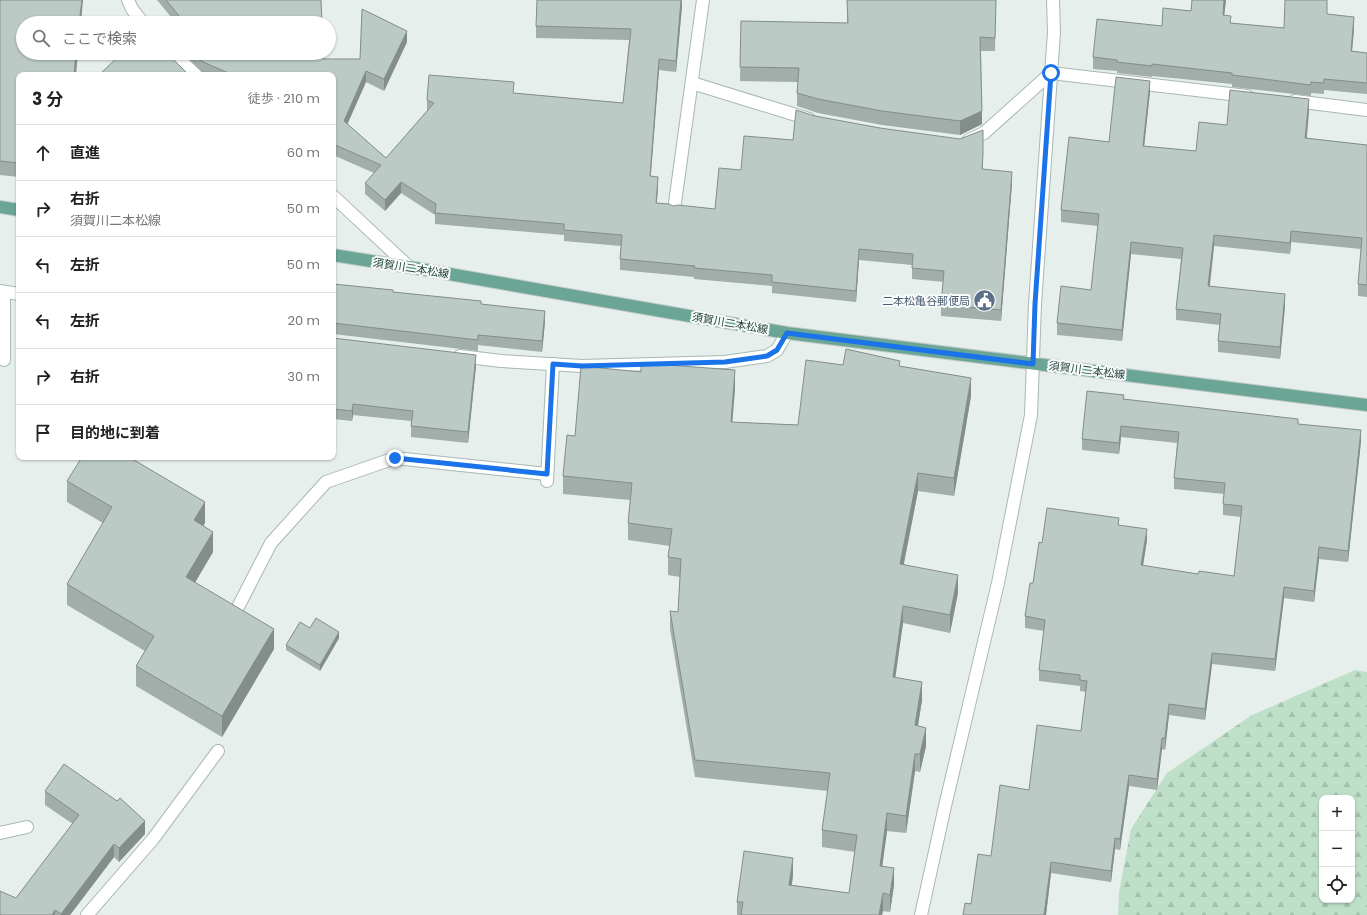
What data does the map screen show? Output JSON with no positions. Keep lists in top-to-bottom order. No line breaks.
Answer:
{"streets":{"main road":["須賀川二本松線"]},"places":{"public building":["二本松亀谷郵便局"]},"page":{"search":"ここで検索","heading":["3 分","徒歩 · 210 m"],"list":[["直進","60 m"],["右折","須賀川二本松線","50 m"],["左折","50 m"],["左折","20 m"],["右折","30 m"],"目的地に到着"],"map_buttons":["+","−"]}}
